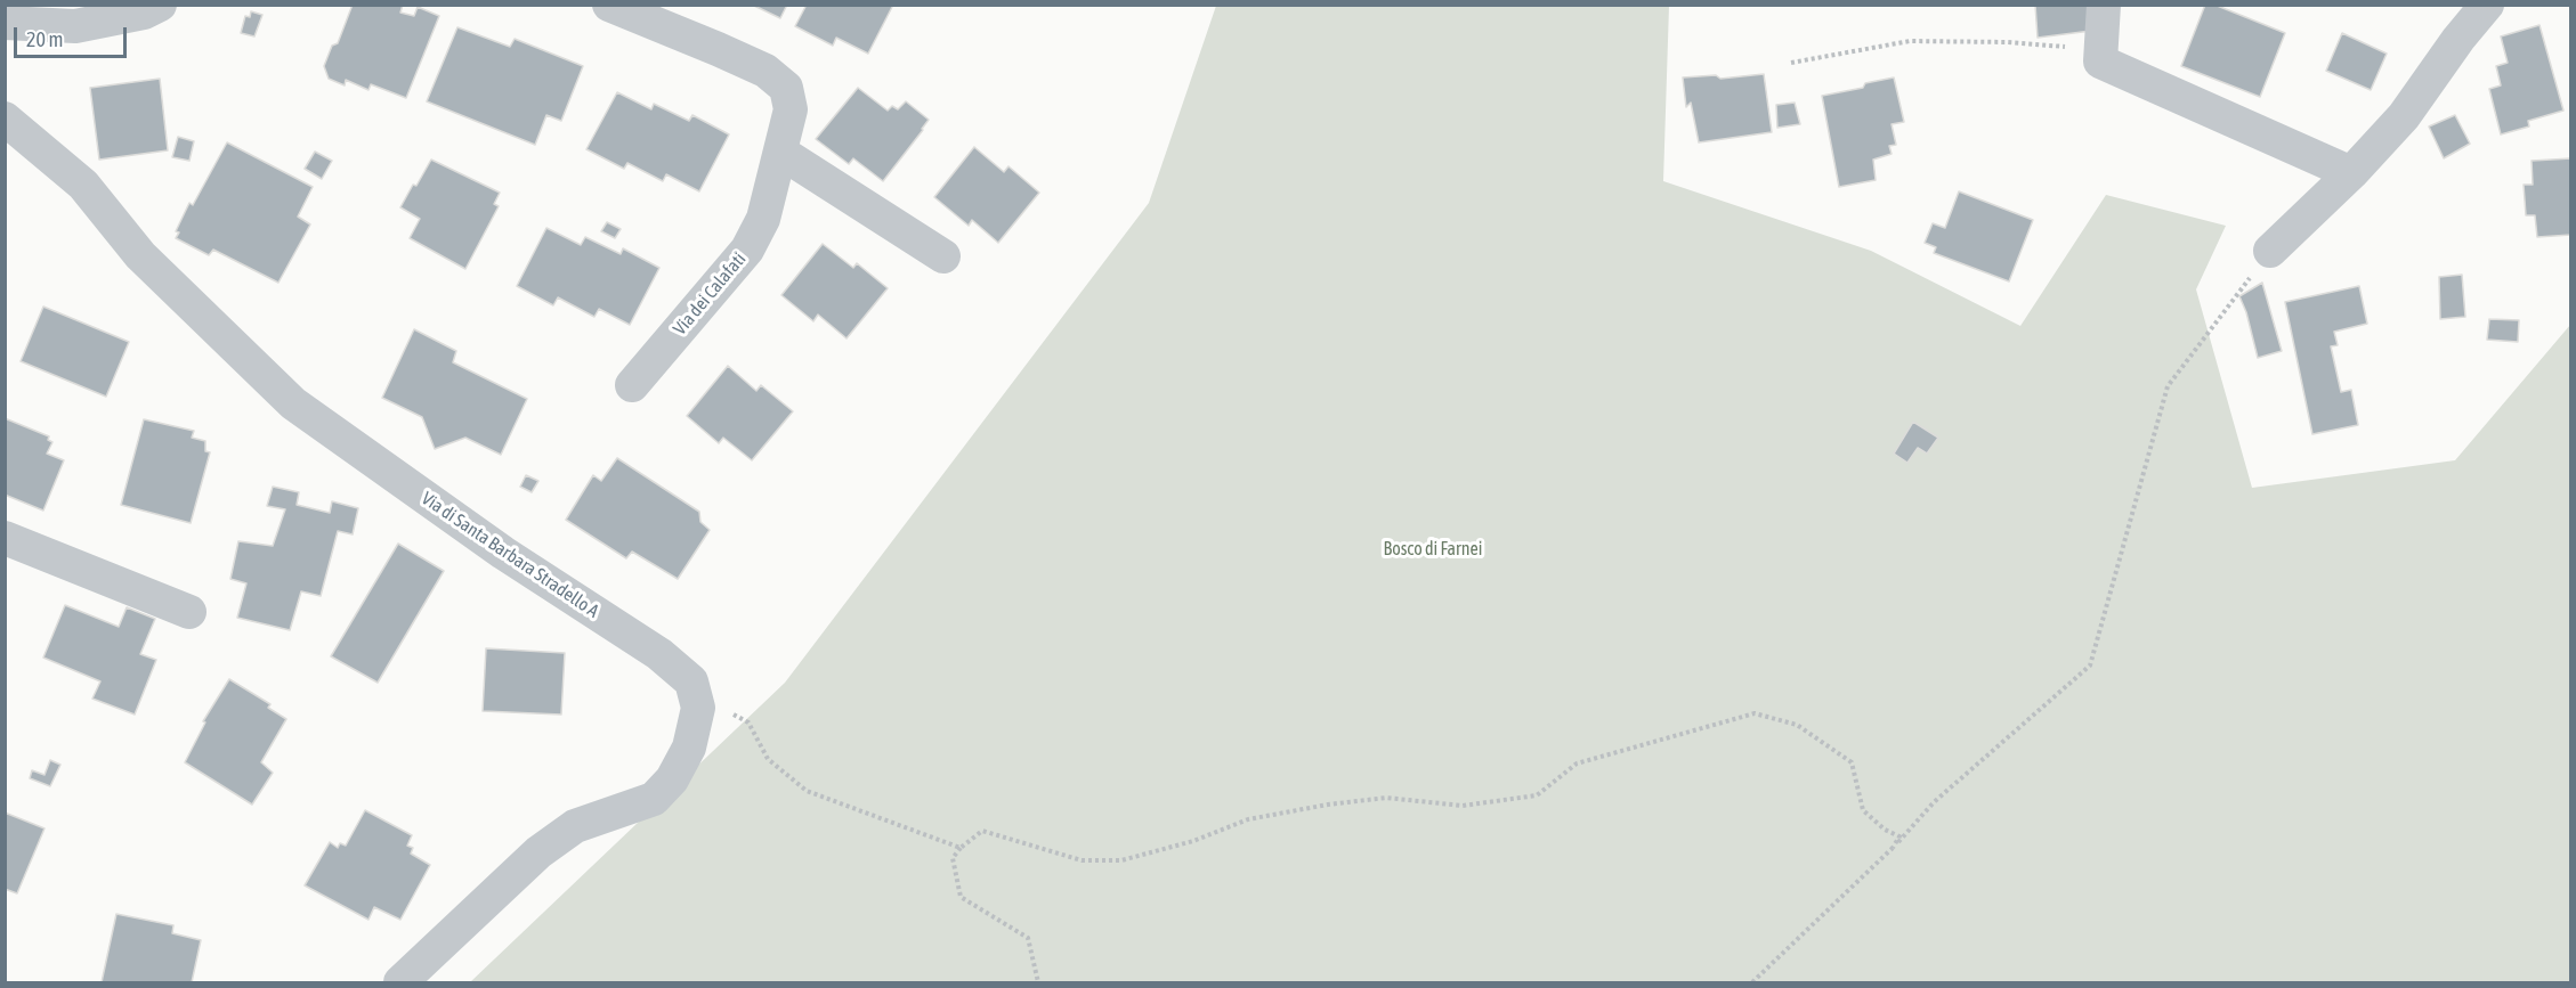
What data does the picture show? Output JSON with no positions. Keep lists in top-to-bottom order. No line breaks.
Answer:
{"streets":{"street":["Via dei Calafati","Via di Santa Barbara Stradello A"]},"parks":["Bosco di Farnei"],"scale_bar":"20 m"}
